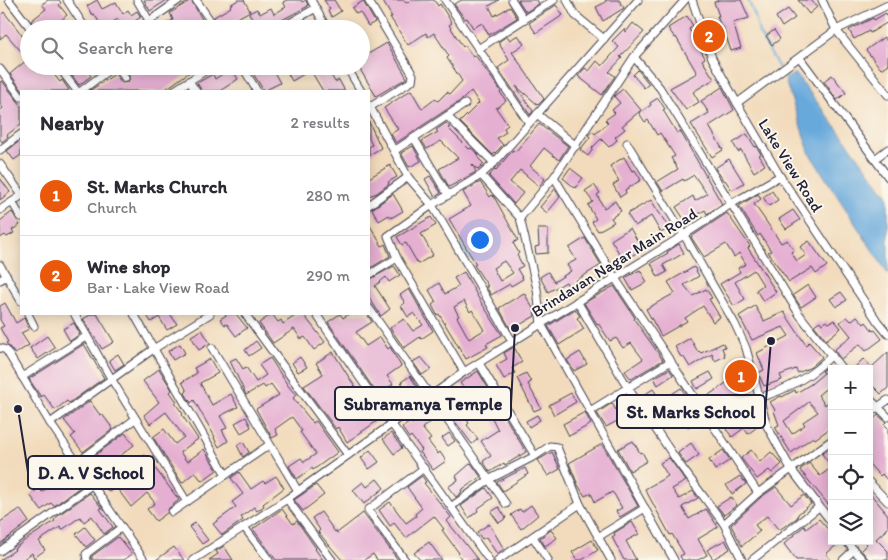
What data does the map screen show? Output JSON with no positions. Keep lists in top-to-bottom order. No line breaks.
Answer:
{"streets":{"street":["Lake View Road","Brindavan Nagar Main Road"]},"crossings":[["Lake View Road","Brindavan Nagar Main Road"]],"places":["Subramanya Temple","St. Marks School","D. A. V School"],"page":{"pins":["2","1"],"search":"Search here","heading":["Nearby","2 results"],"list":[{"mark":"1","name":"St. Marks Church","note":"Church","value":"280 m"},{"mark":"2","name":"Wine shop","note":"Bar · Lake View Road","value":"290 m"}],"map_buttons":["+","−"]}}
